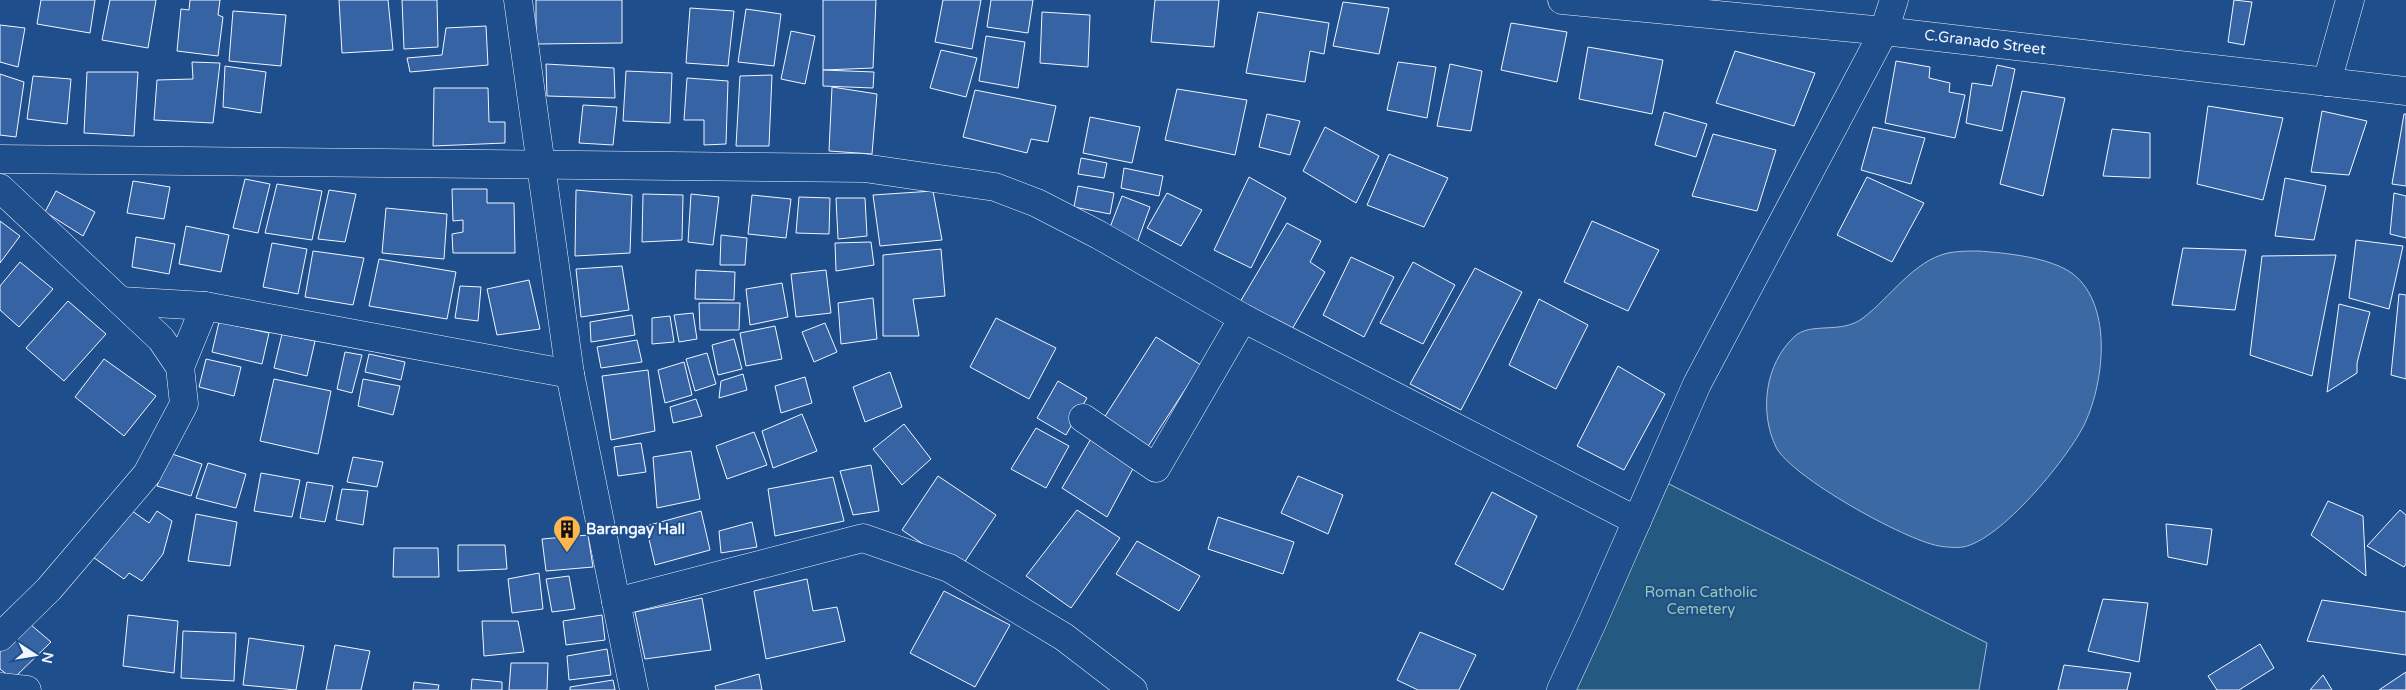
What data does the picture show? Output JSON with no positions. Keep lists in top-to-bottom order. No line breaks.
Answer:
{"streets":{"street":["C.Granado Street"]},"parks":["Roman Catholic Cemetery"],"places":{"building":["Barangay Hall"]},"north":"right"}
